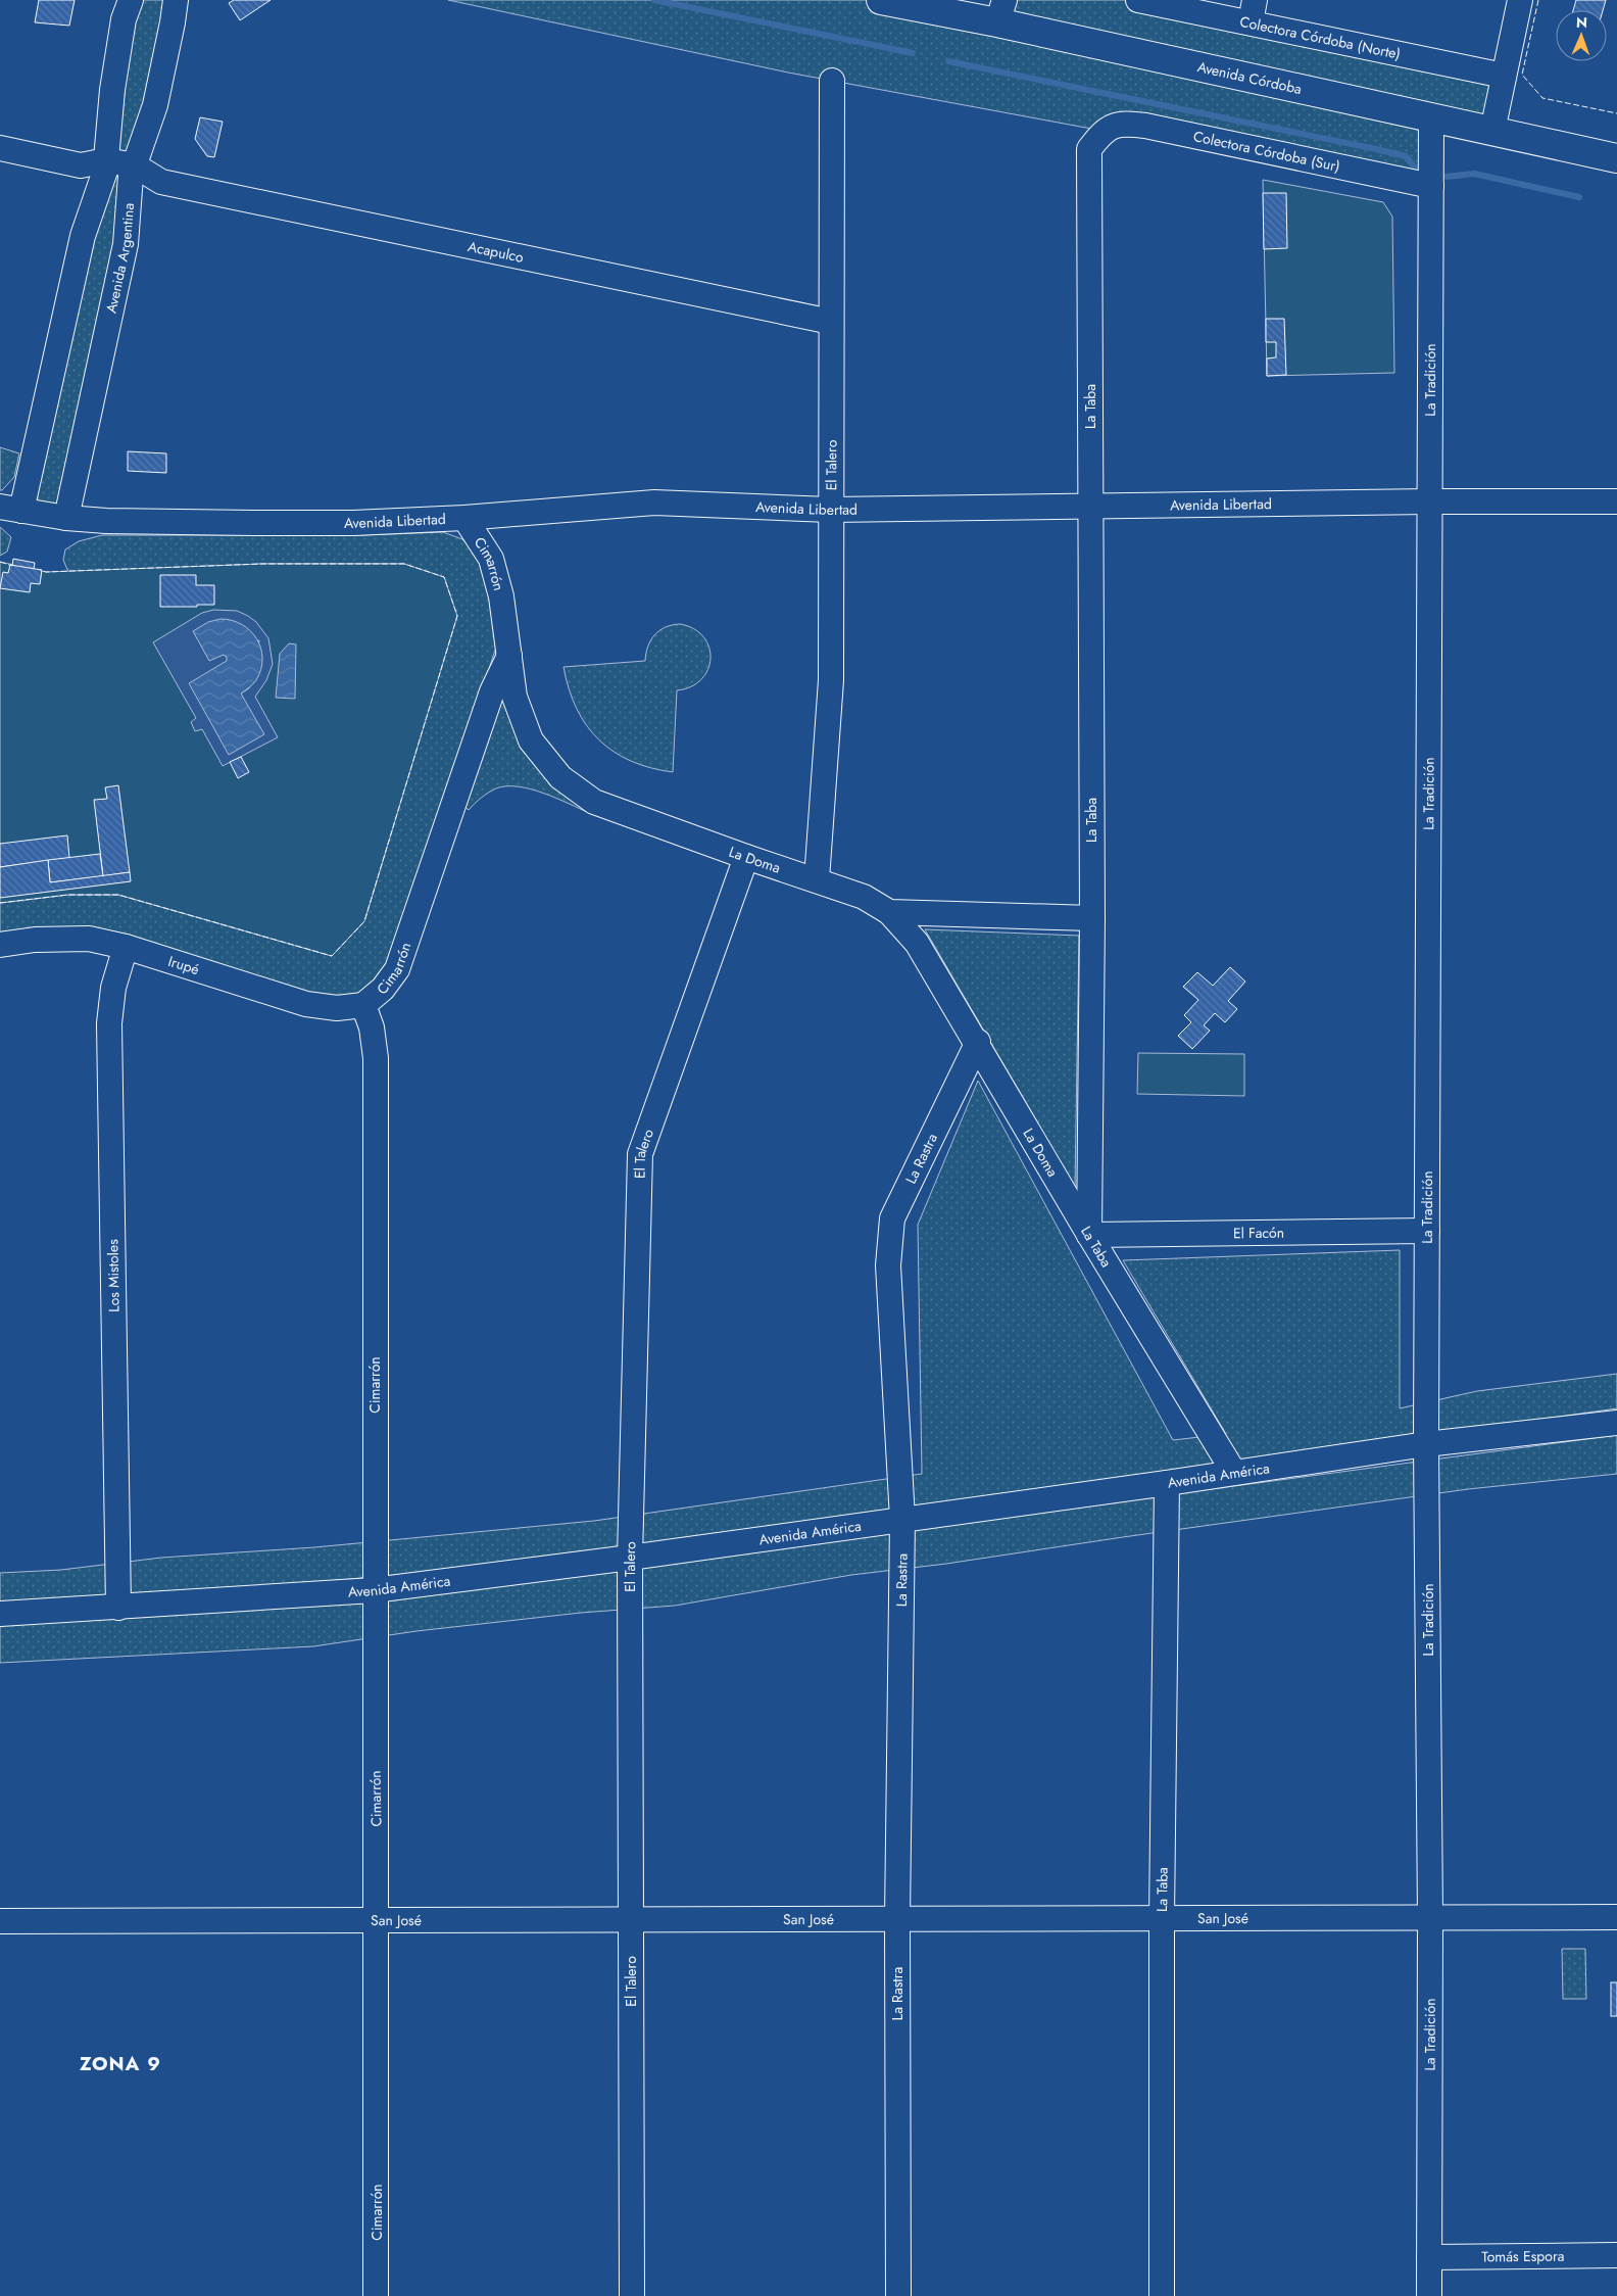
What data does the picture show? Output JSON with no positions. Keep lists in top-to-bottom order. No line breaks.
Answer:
{"streets":{"main road":["Avenida Córdoba"],"street":["Colectora Córdoba (Norte)","Colectora Córdoba (Sur)","Acapulco","Avenida Argentina","La Tradición","La Taba","El Talero","Avenida Libertad","Cimarrón","La Doma","Irupé","La Rastra","El Facón","Los Mistoles","Avenida América","San José","Tomás Espora"]},"crossings":[["Avenida Córdoba","La Tradición"],["Colectora Córdoba (Sur)","La Tradición"],["Colectora Córdoba (Sur)","La Taba"],["Acapulco","Avenida Argentina"],["Acapulco","El Talero"],["Avenida Argentina","Avenida Libertad"],["La Tradición","Avenida Libertad"],["La Tradición","El Facón"],["La Tradición","Avenida América"],["La Tradición","San José"],["La Tradición","Tomás Espora"],["La Taba","Avenida Libertad"],["La Taba","La Doma"],["La Taba","El Facón"],["La Taba","Avenida América"],["La Taba","San José"],["El Talero","Avenida Libertad"],["El Talero","La Doma"],["El Talero","Avenida América"],["El Talero","San José"],["Avenida Libertad","Cimarrón"],["Cimarrón","La Doma"],["Cimarrón","Irupé"],["Cimarrón","Avenida América"],["Cimarrón","San José"],["La Doma","La Rastra"],["La Doma","El Facón"],["Irupé","Los Mistoles"],["La Rastra","Avenida América"],["La Rastra","San José"],["Los Mistoles","Avenida América"]],"districts":["ZONA 9"],"north":"top"}
